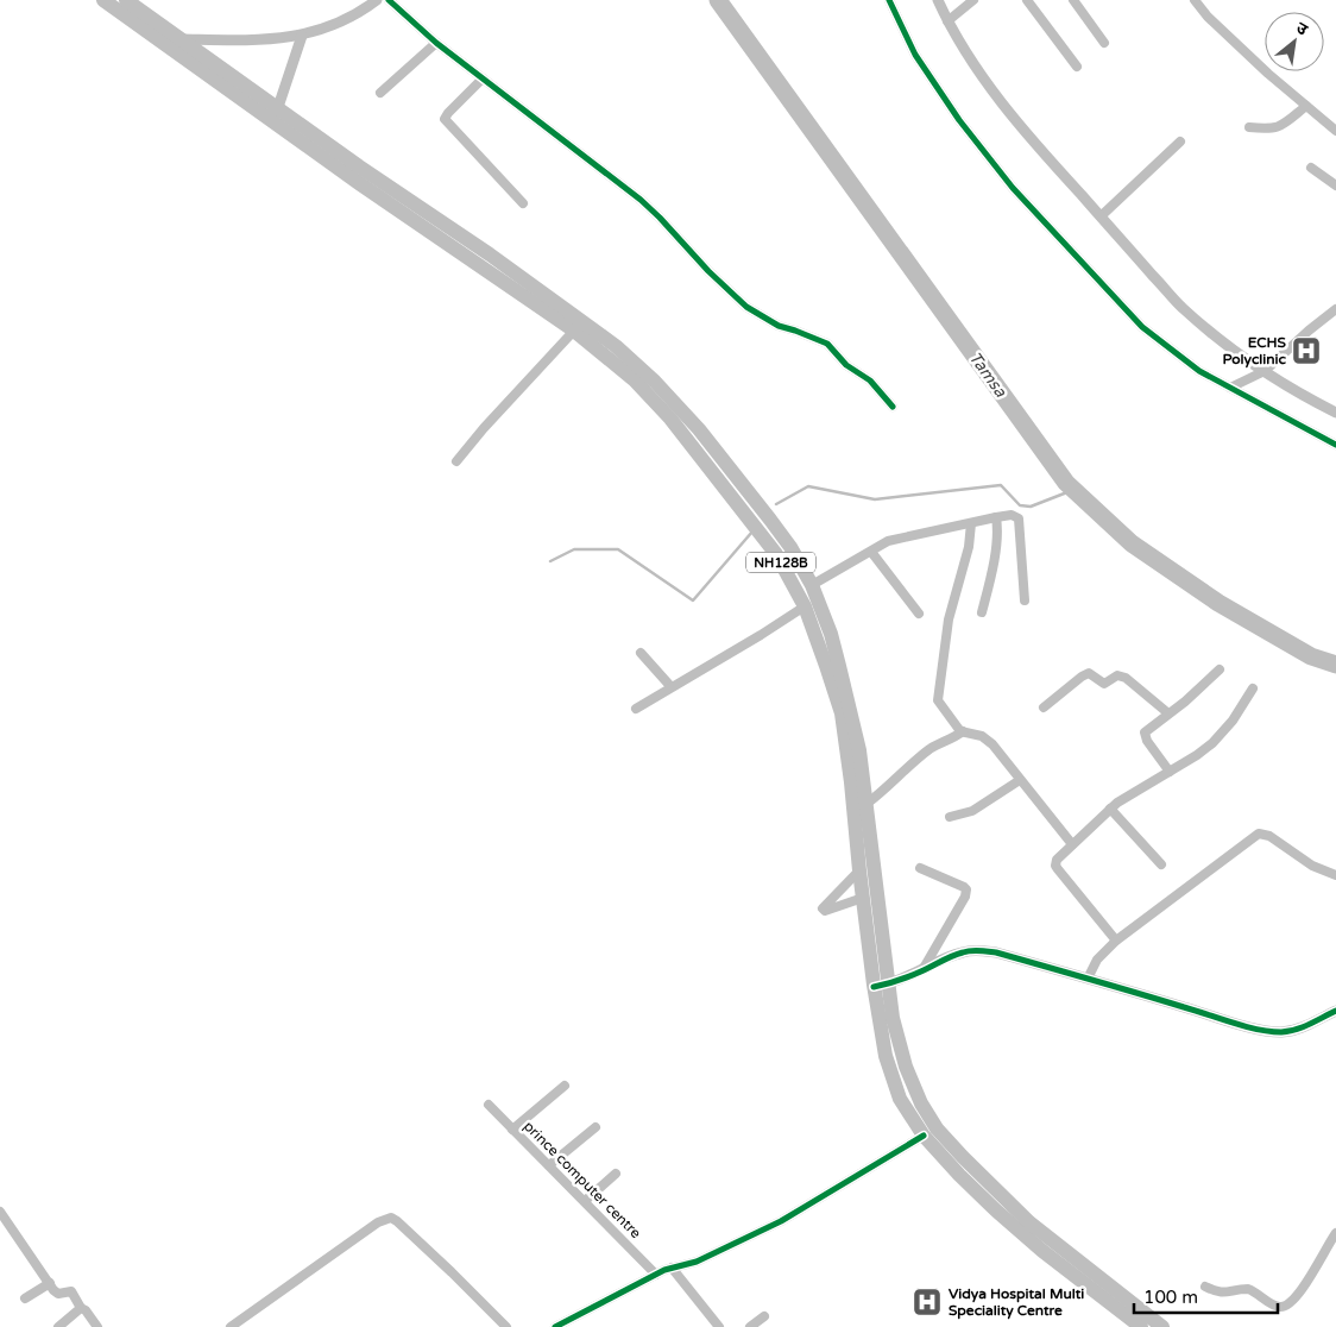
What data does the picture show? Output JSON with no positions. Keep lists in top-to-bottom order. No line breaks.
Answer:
{"streets":{"highway":["NH128B"],"street":["prince computer centre"]},"water":["Tamsa"],"places":{"hospital":["ECHS Polyclinic","Vidya Hospital Multi Speciality Centre"]},"scale_bar":"100 m","north":"top right"}
